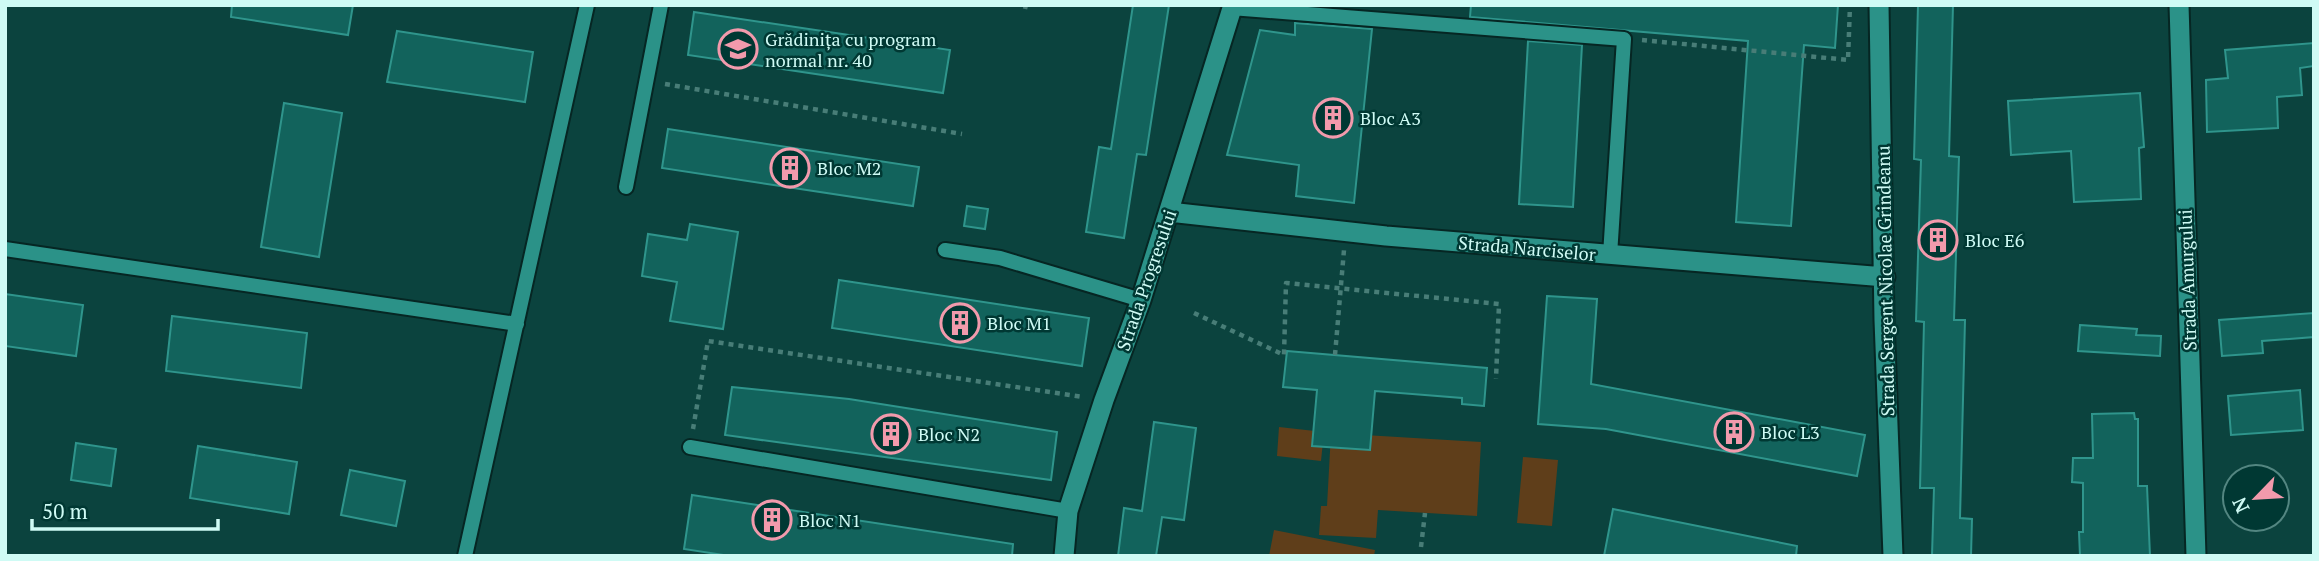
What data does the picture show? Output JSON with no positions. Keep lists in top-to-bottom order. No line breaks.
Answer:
{"streets":{"street":["Strada Narciselor","Strada Progresului","Strada Amurgului","Strada Sergent Nicolae Grindeanu"]},"crossings":[["Strada Narciselor","Strada Progresului"],["Strada Narciselor","Strada Sergent Nicolae Grindeanu"]],"places":{"school or university":["Grădinița cu program normal nr. 40"],"building":["Bloc A3","Bloc M2","Bloc E6","Bloc M1","Bloc L3","Bloc N2","Bloc N1"]},"scale_bar":"50 m","north":"bottom left"}
